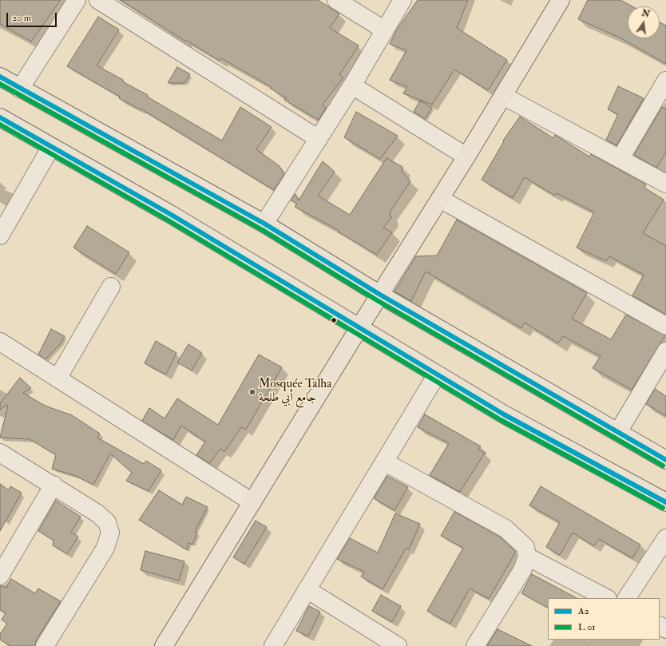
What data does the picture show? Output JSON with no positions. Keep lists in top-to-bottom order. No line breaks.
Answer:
{"places":["Mosquée Talha جامع أبي طلحة"],"lines":["transit line A2"],"legend":["A2","L 01"],"scale_bar":"20 m","north":"top"}
